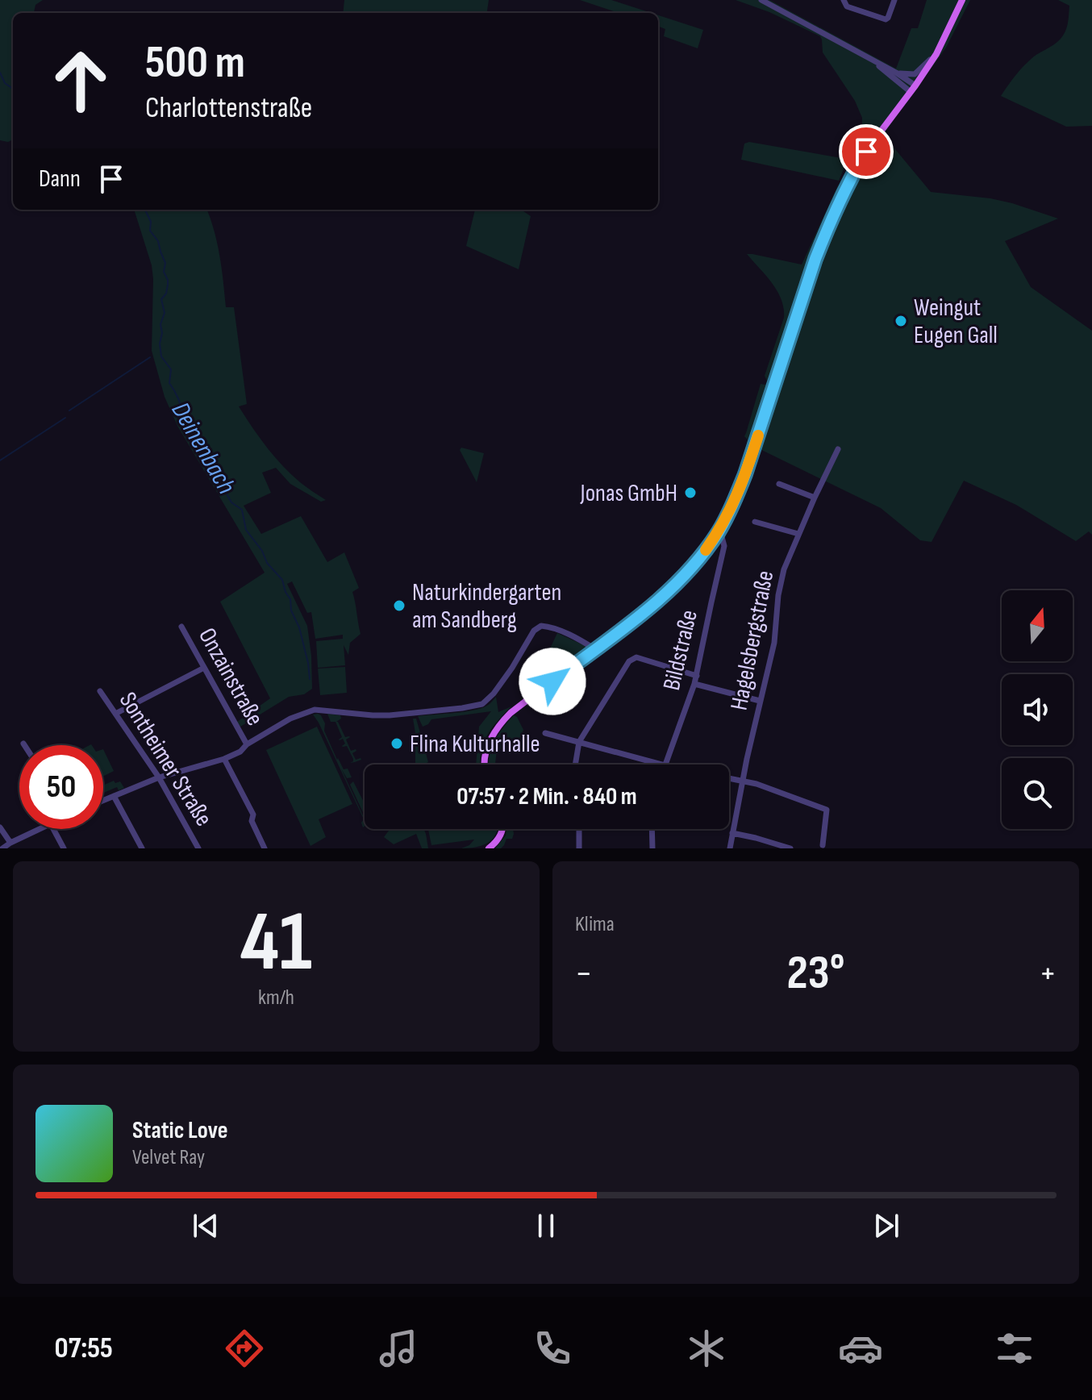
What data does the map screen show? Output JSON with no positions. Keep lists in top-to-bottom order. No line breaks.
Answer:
{"streets":{"street":["Hagelsbergstraße","Bildstraße","Onzainstraße","Sontheimer Straße"]},"water":["Deinenbach"],"places":["Weingut Eugen Gall","Jonas GmbH","Naturkindergarten am Sandberg","Flina Kulturhalle"],"north":"top","page":{"turn":["500 m","Charlottenstraße"],"then":"Dann","limit":"50","trip":"07:57 · 2 Min. · 840 m","tile":[["41","km/h"],"Klima"],"heat":["−","23°","+"],"song":["Static Love","Velvet Ray"],"tabs":"07:55"}}
